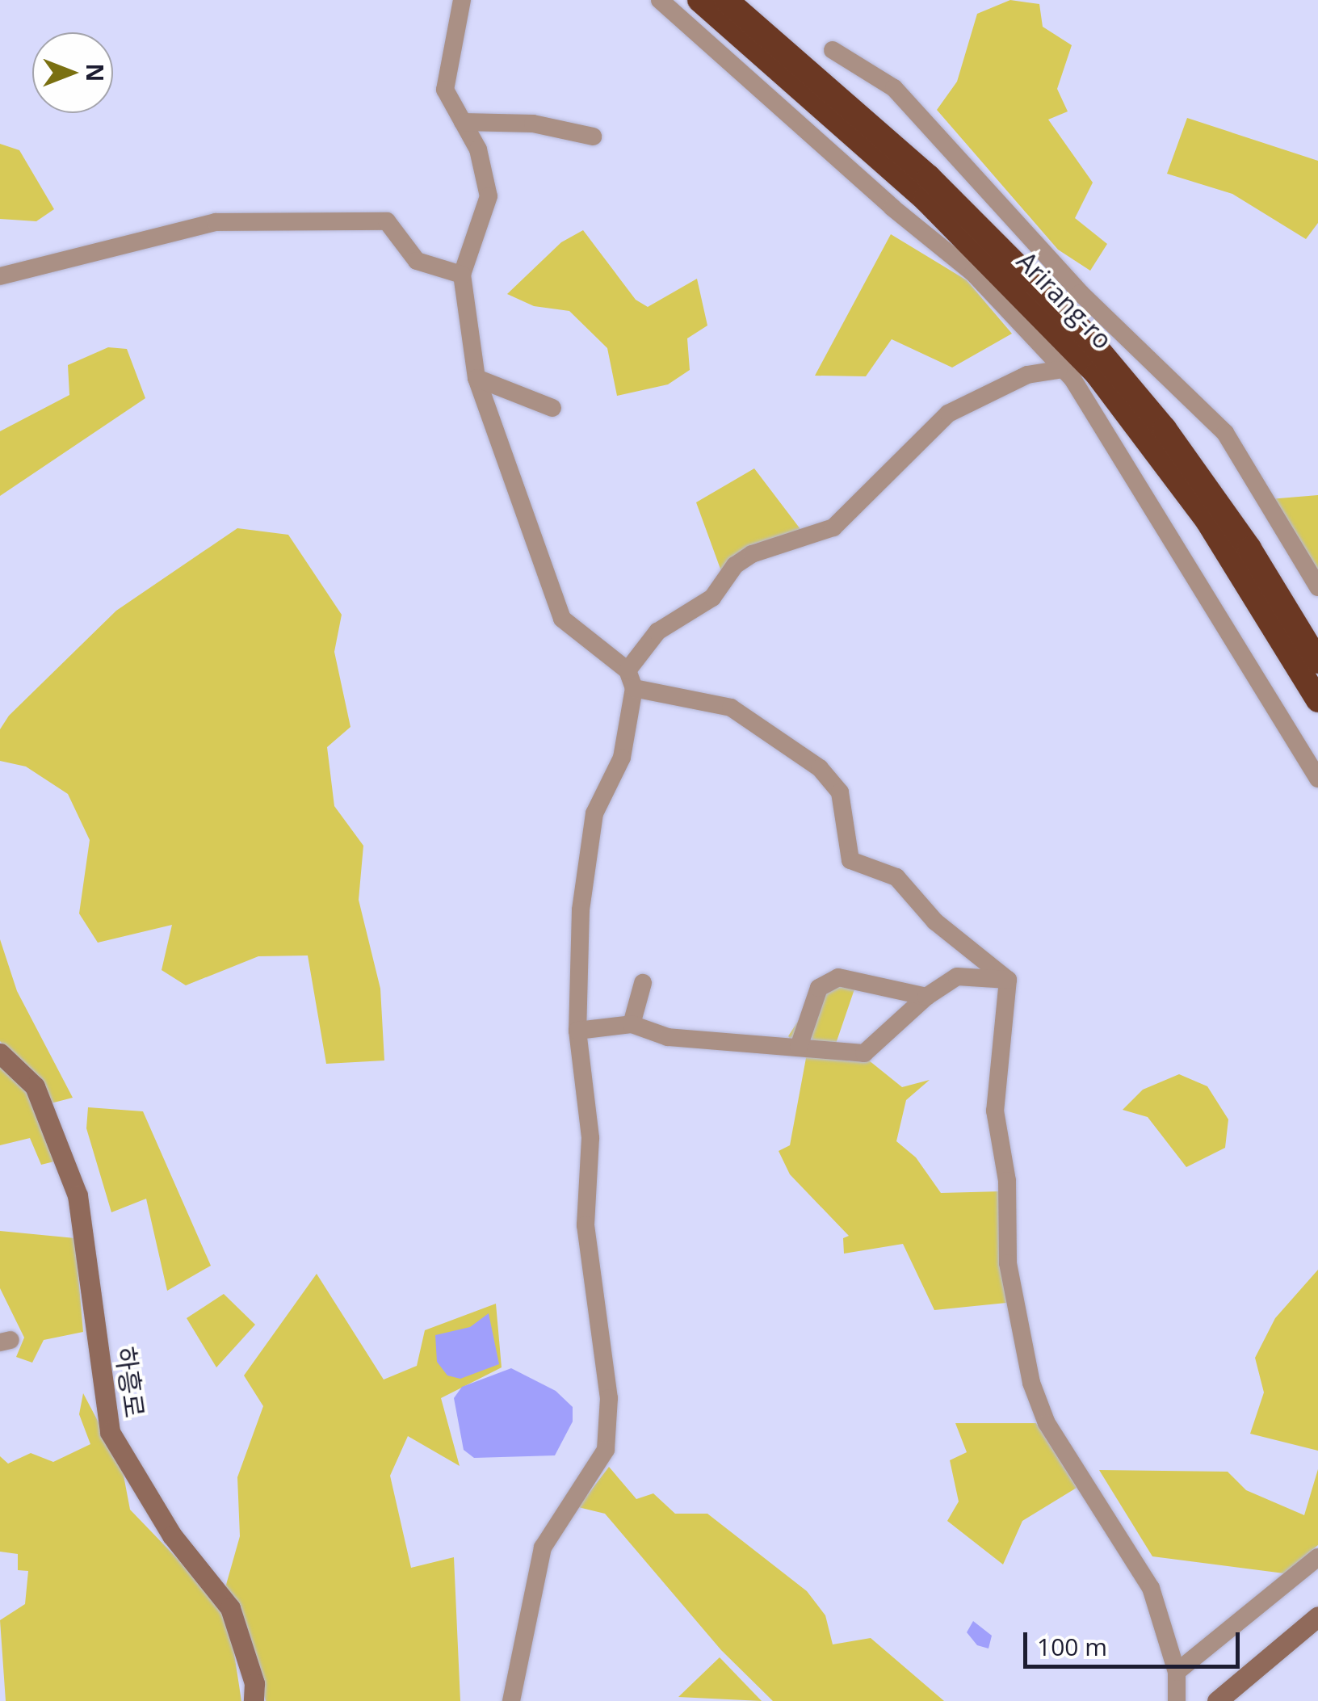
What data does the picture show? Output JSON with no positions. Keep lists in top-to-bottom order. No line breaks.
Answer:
{"streets":{"highway":["Arirang-ro"],"street":["하흥로"]},"scale_bar":"100 m","north":"right"}
